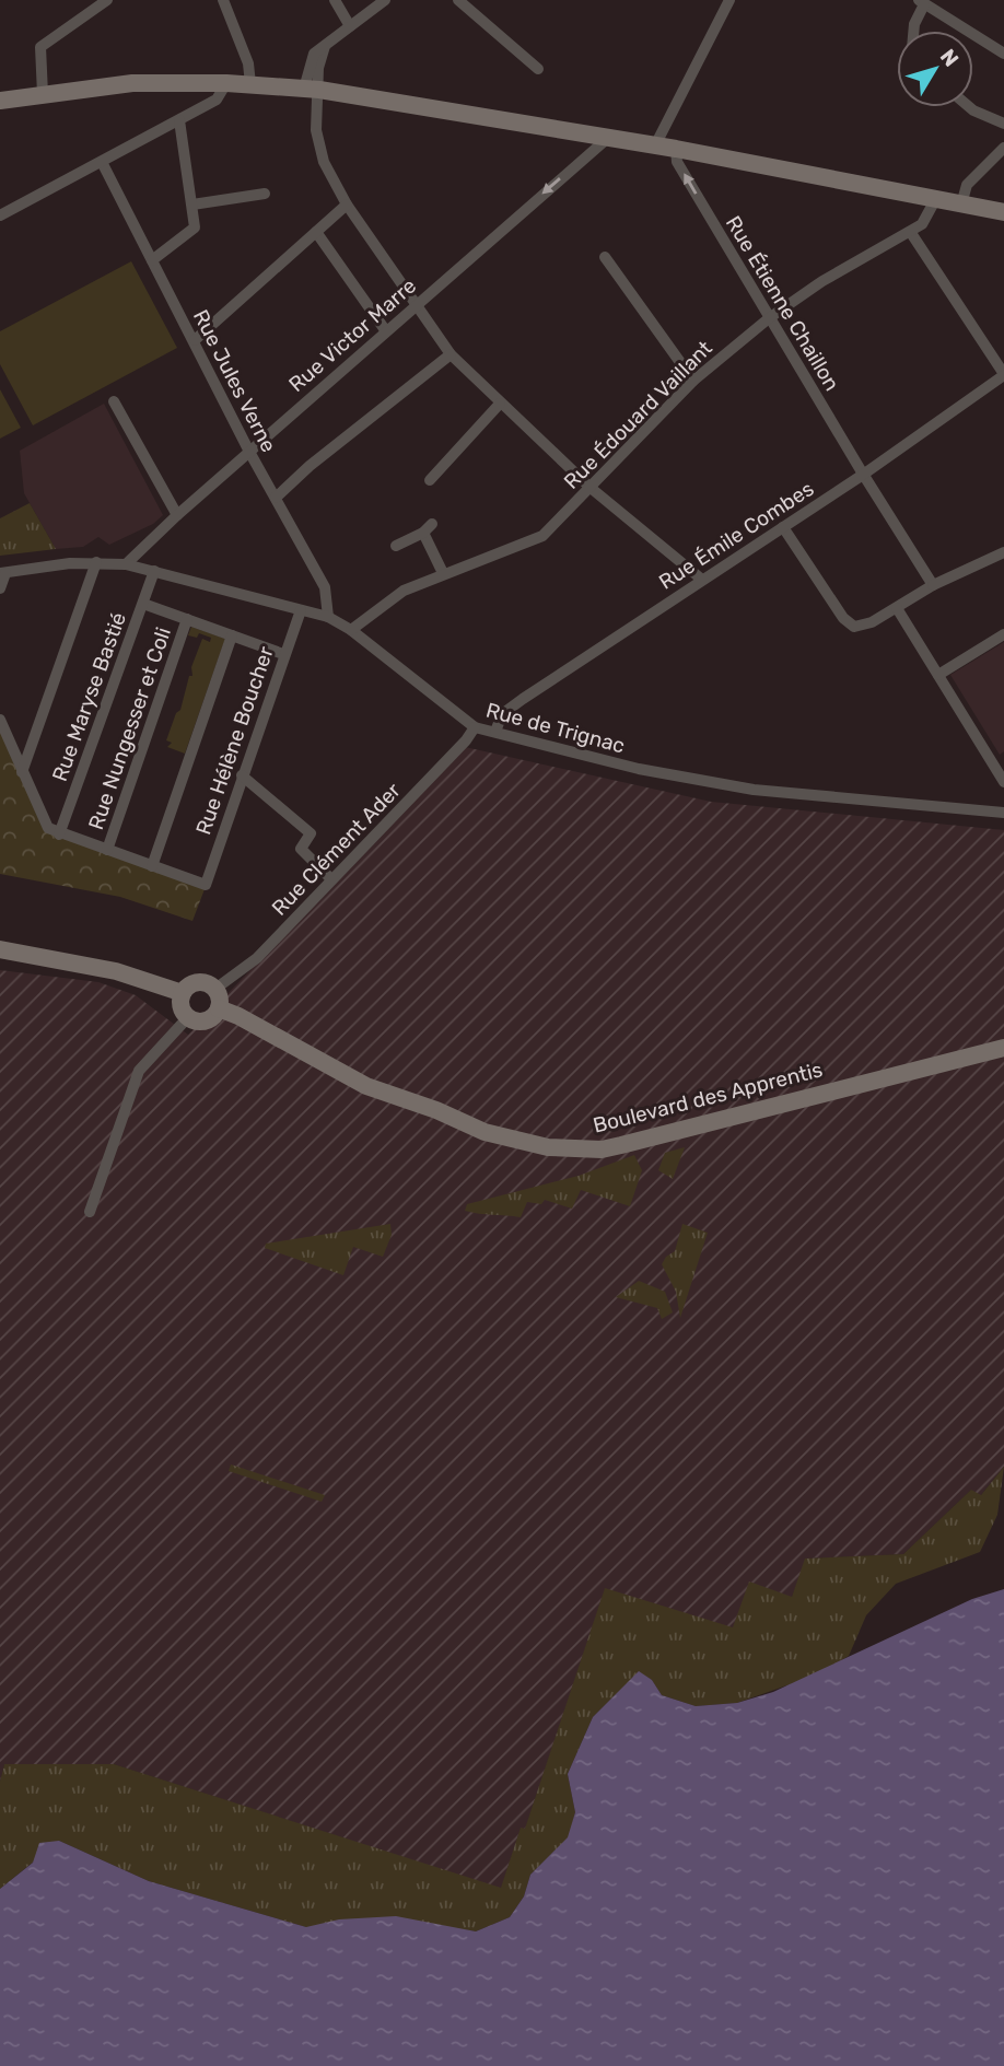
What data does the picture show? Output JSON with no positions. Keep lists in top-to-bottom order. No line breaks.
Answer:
{"streets":{"main road":["Boulevard des Apprentis"],"street":["Rue Étienne Chaillon","Rue Victor Marre","Rue Jules Verne","Rue Édouard Vaillant","Rue Émile Combes","Rue Maryse Bastié","Rue de Trignac","Rue Nungesser et Coli","Rue Hélène Boucher","Rue Clément Ader"]},"crossings":[["Rue Étienne Chaillon","Rue Édouard Vaillant"],["Rue Étienne Chaillon","Rue Émile Combes"],["Rue Victor Marre","Rue Jules Verne"],["Rue Victor Marre","Rue de Trignac"],["Rue Jules Verne","Rue de Trignac"],["Rue Édouard Vaillant","Rue de Trignac"],["Rue Émile Combes","Rue de Trignac"],["Rue Maryse Bastié","Rue de Trignac"],["Rue de Trignac","Rue Hélène Boucher"],["Rue de Trignac","Rue Clément Ader"],["Rue Clément Ader","Boulevard des Apprentis"]],"one_way":["Rue Victor Marre"],"north":"top right"}
